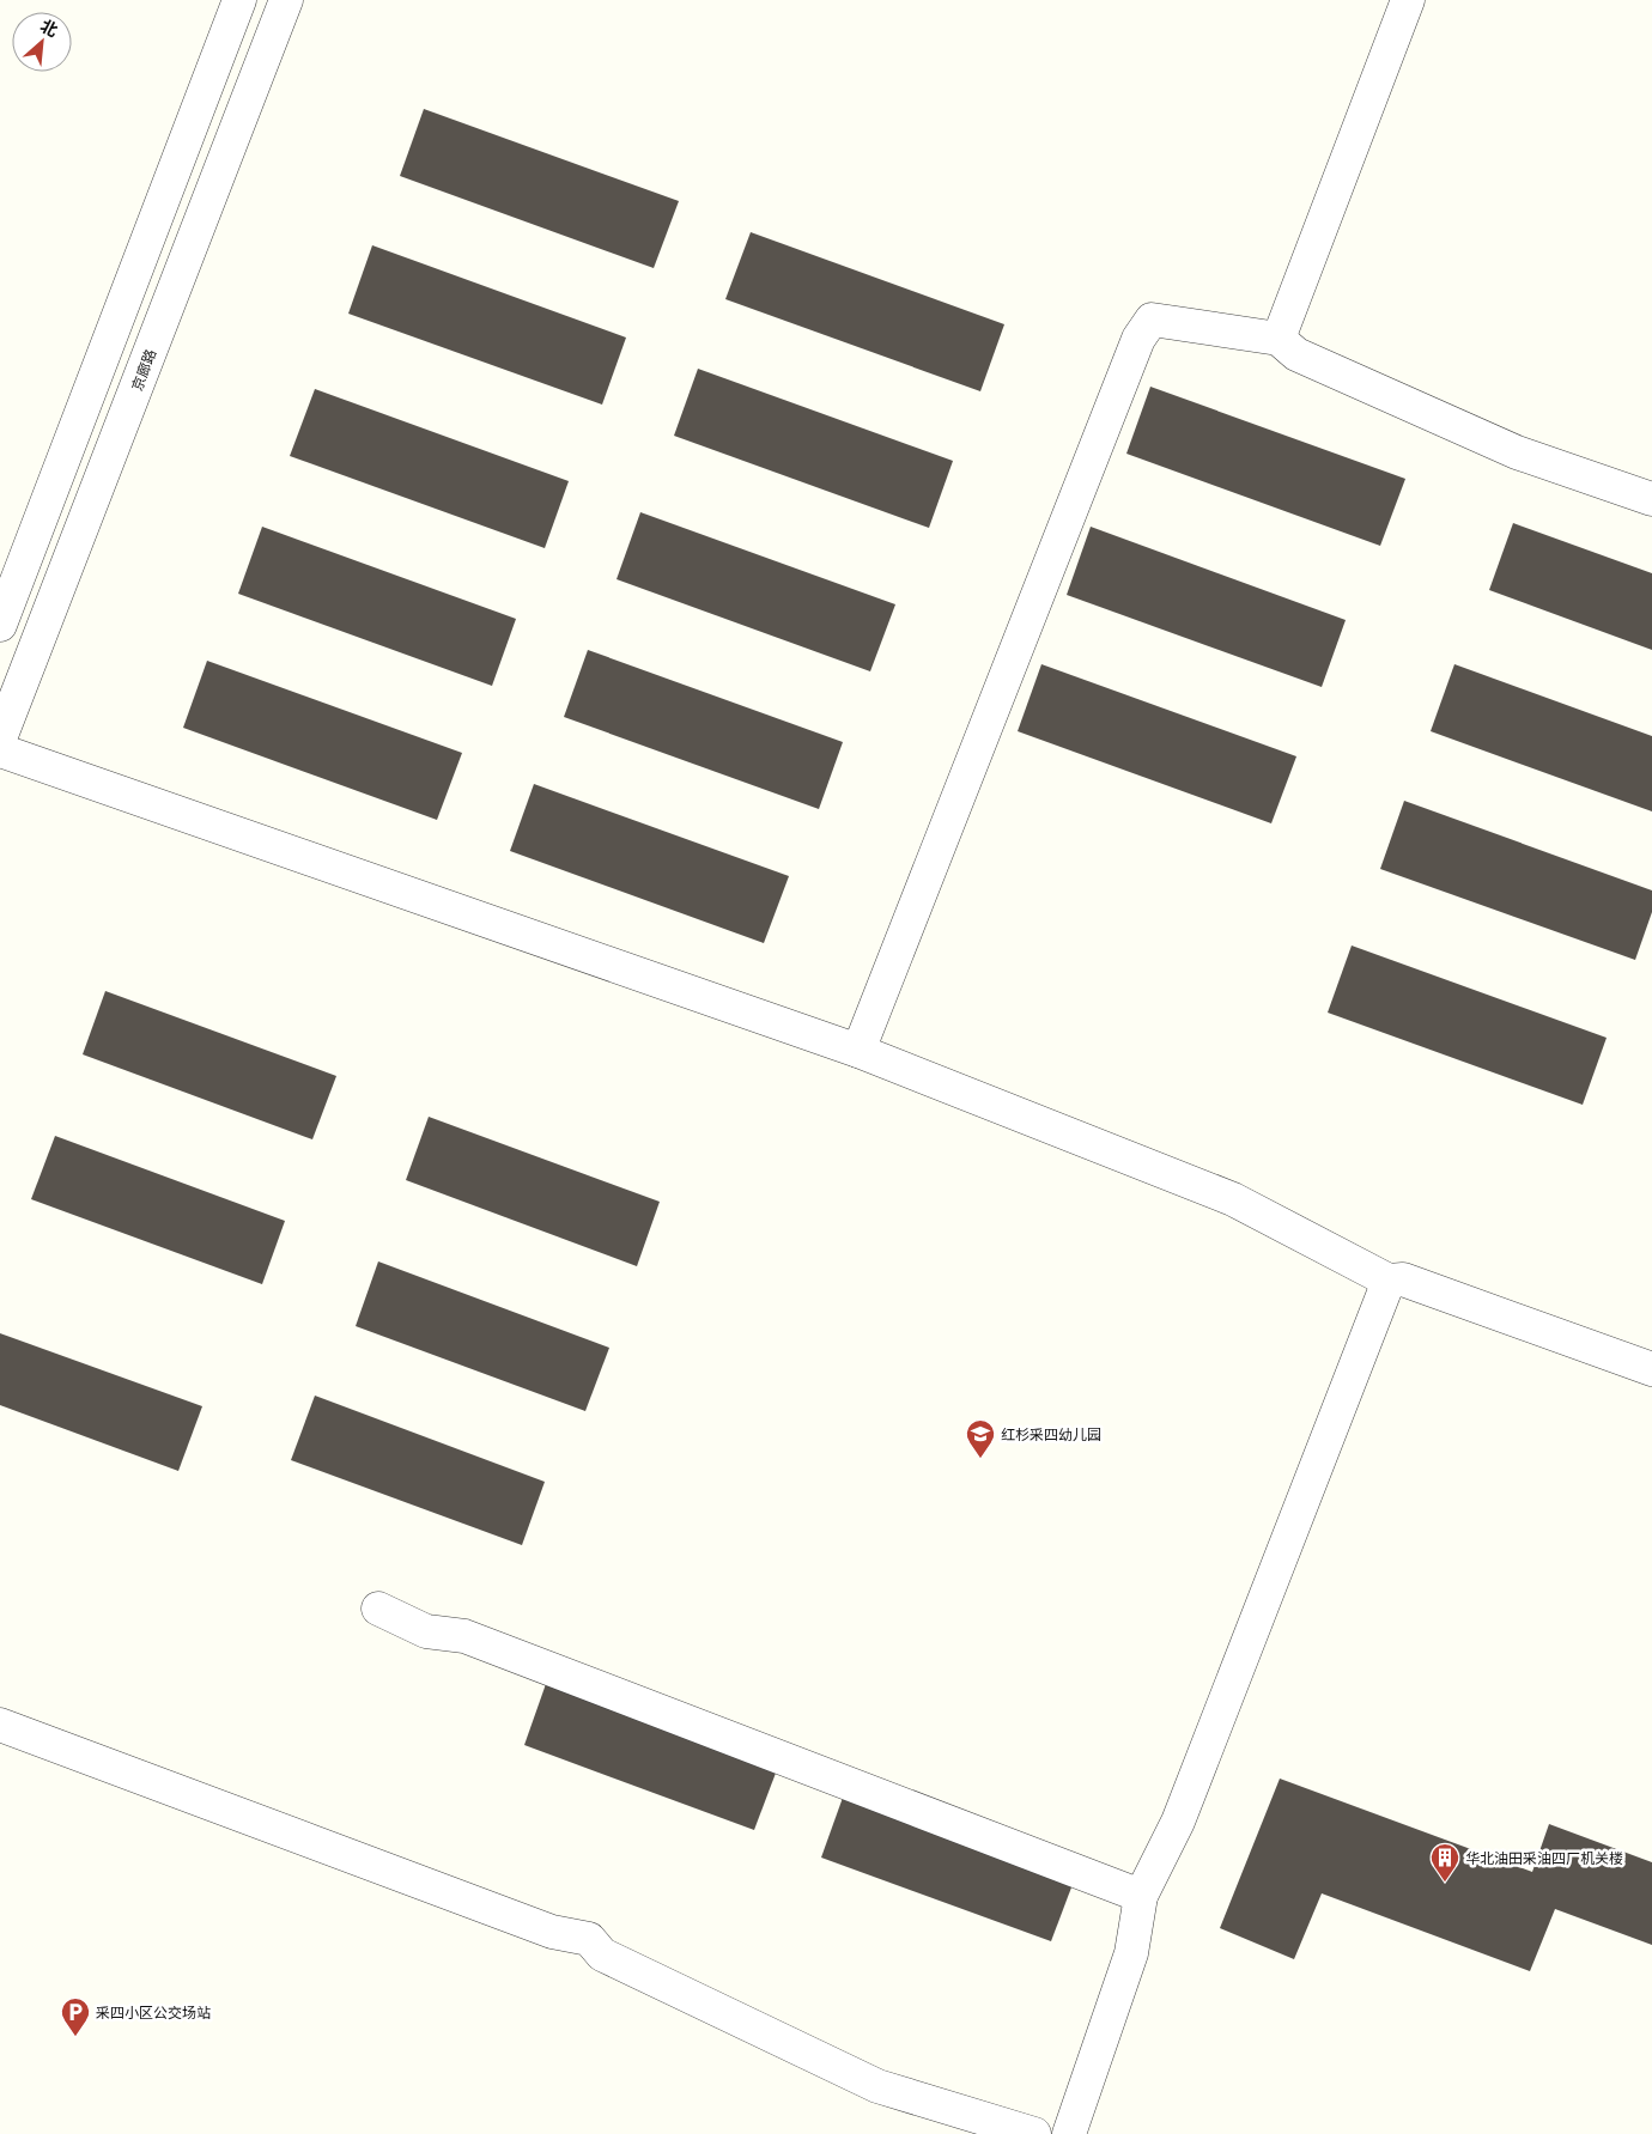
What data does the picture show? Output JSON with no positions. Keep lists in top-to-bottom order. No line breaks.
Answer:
{"streets":{"street":["京廊路"]},"places":{"school or university":["红杉采四幼儿园"],"building":["华北油田采油四厂机关楼"],"parking":["采四小区公交场站"]},"north":"top right"}
